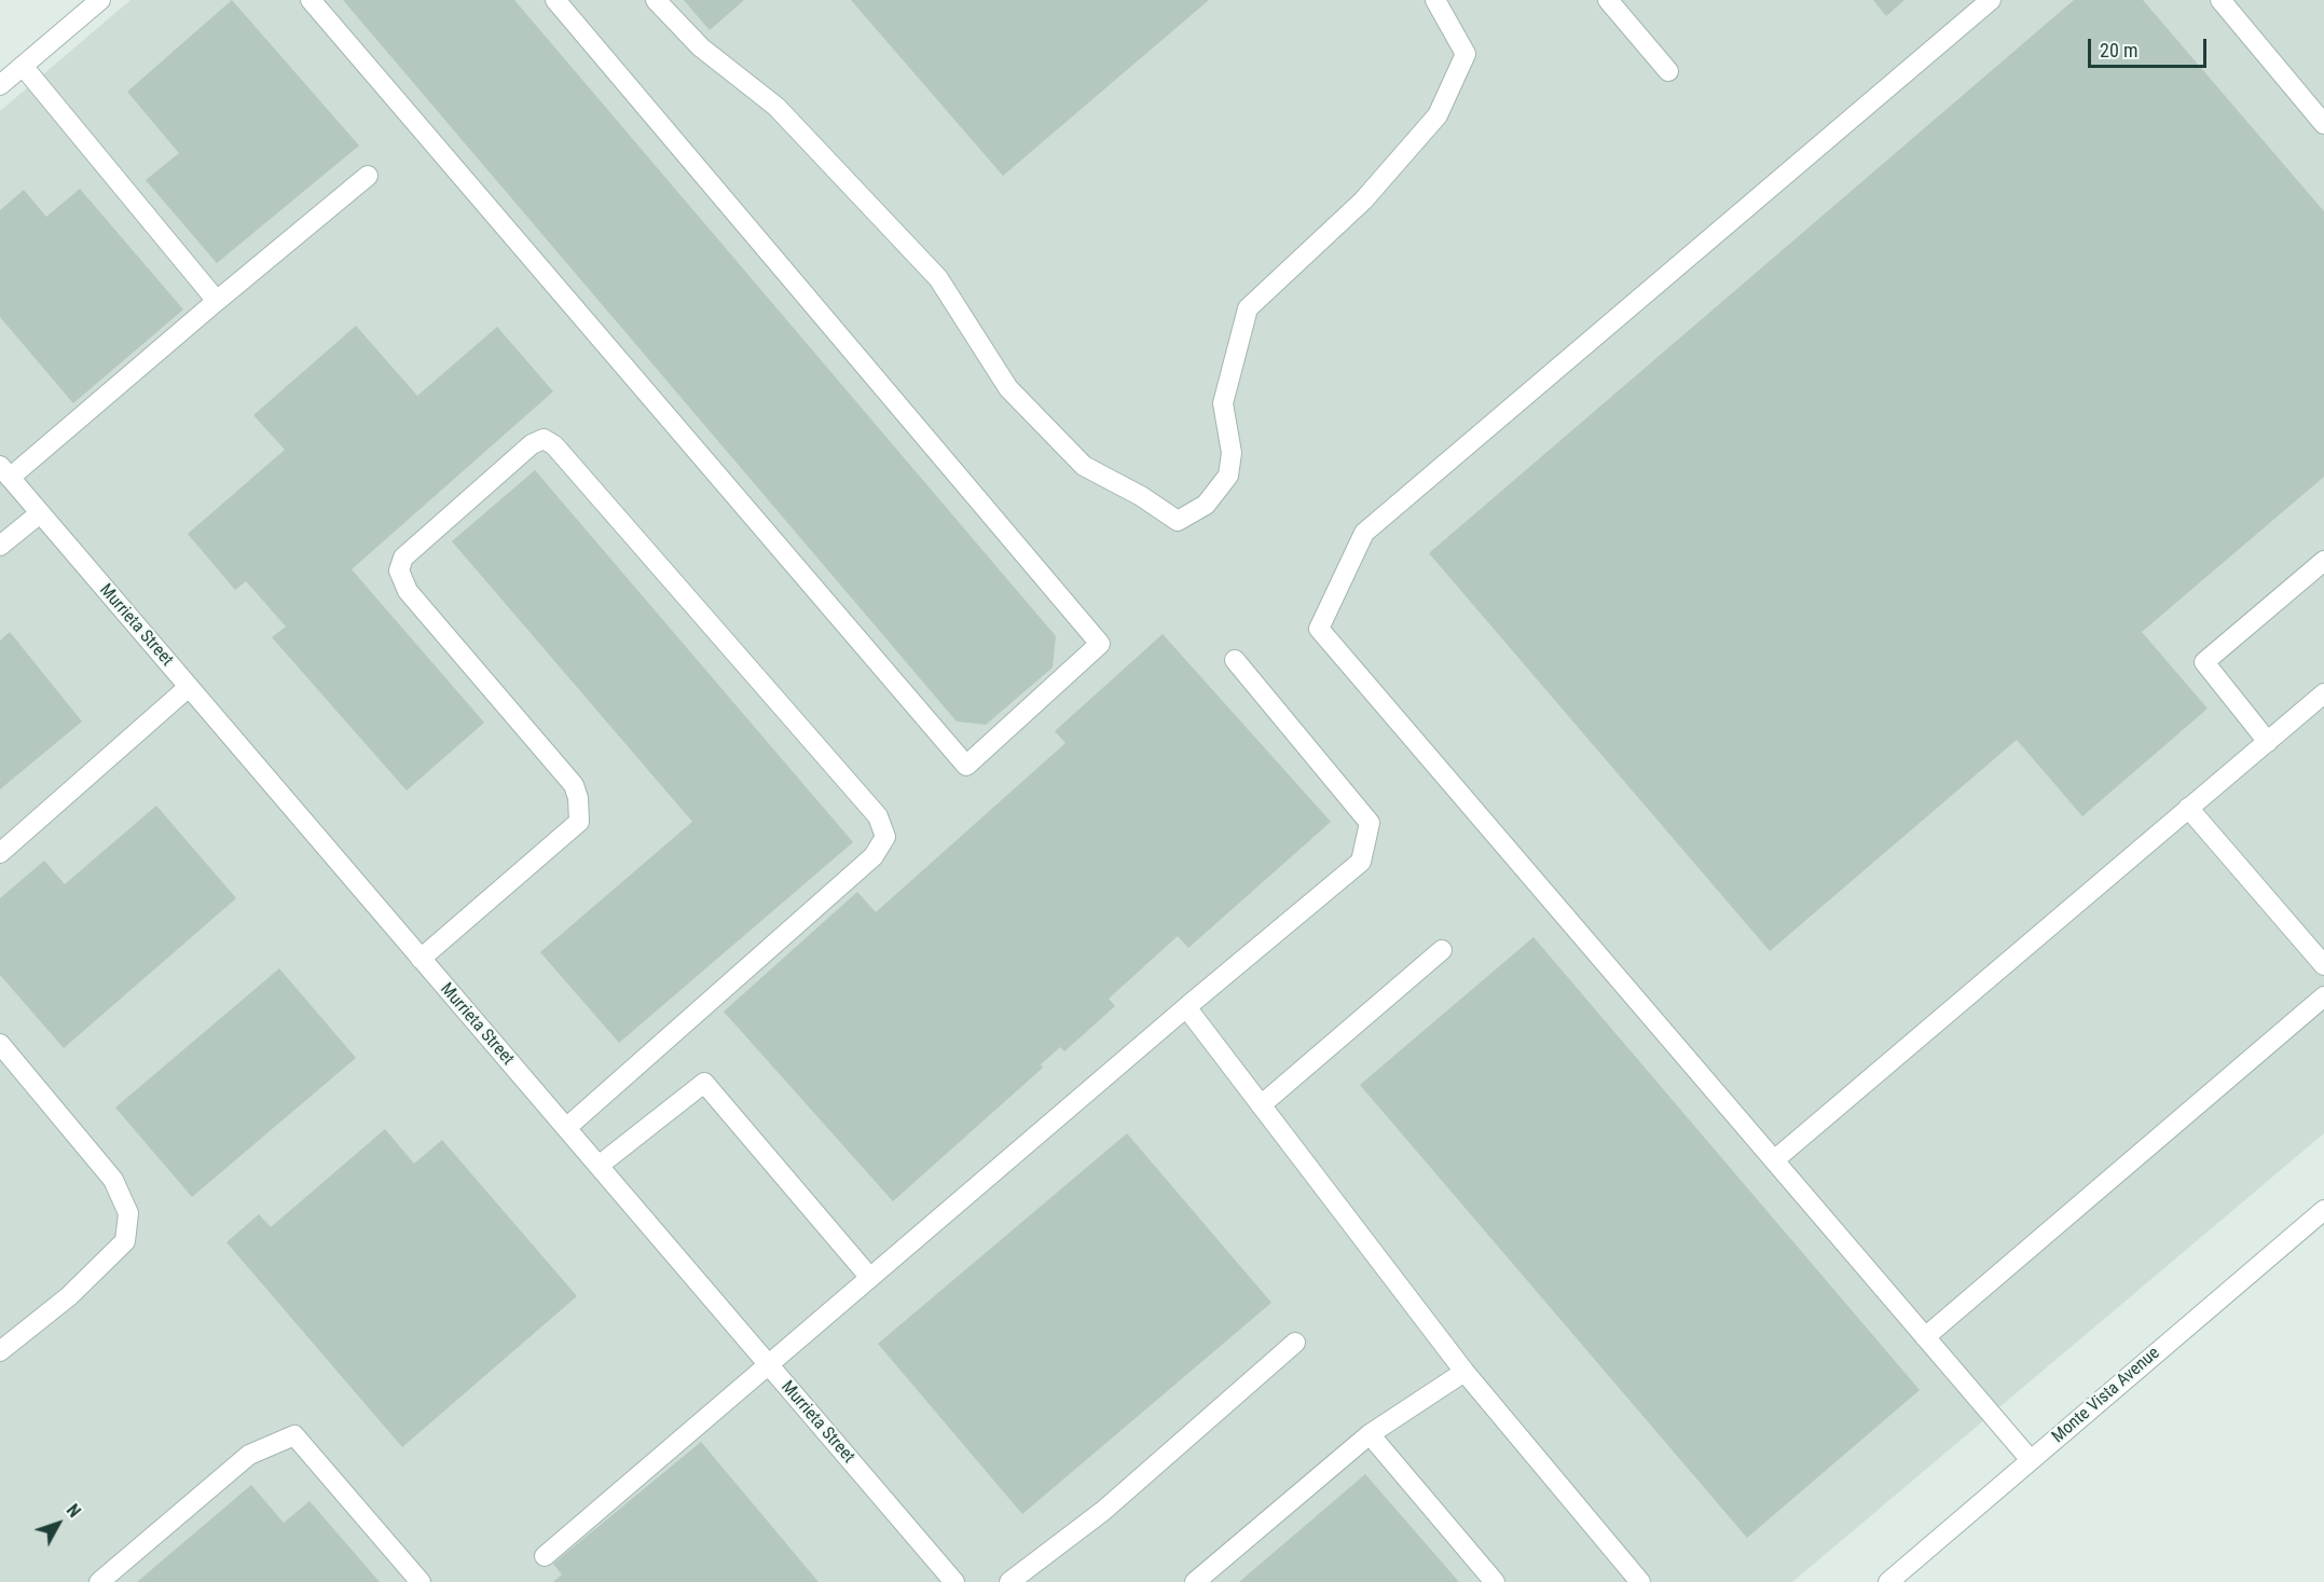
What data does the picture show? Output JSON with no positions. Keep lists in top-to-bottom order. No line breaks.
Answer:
{"streets":{"street":["Murrieta Street","Monte Vista Avenue"]},"scale_bar":"20 m","north":"top right"}
